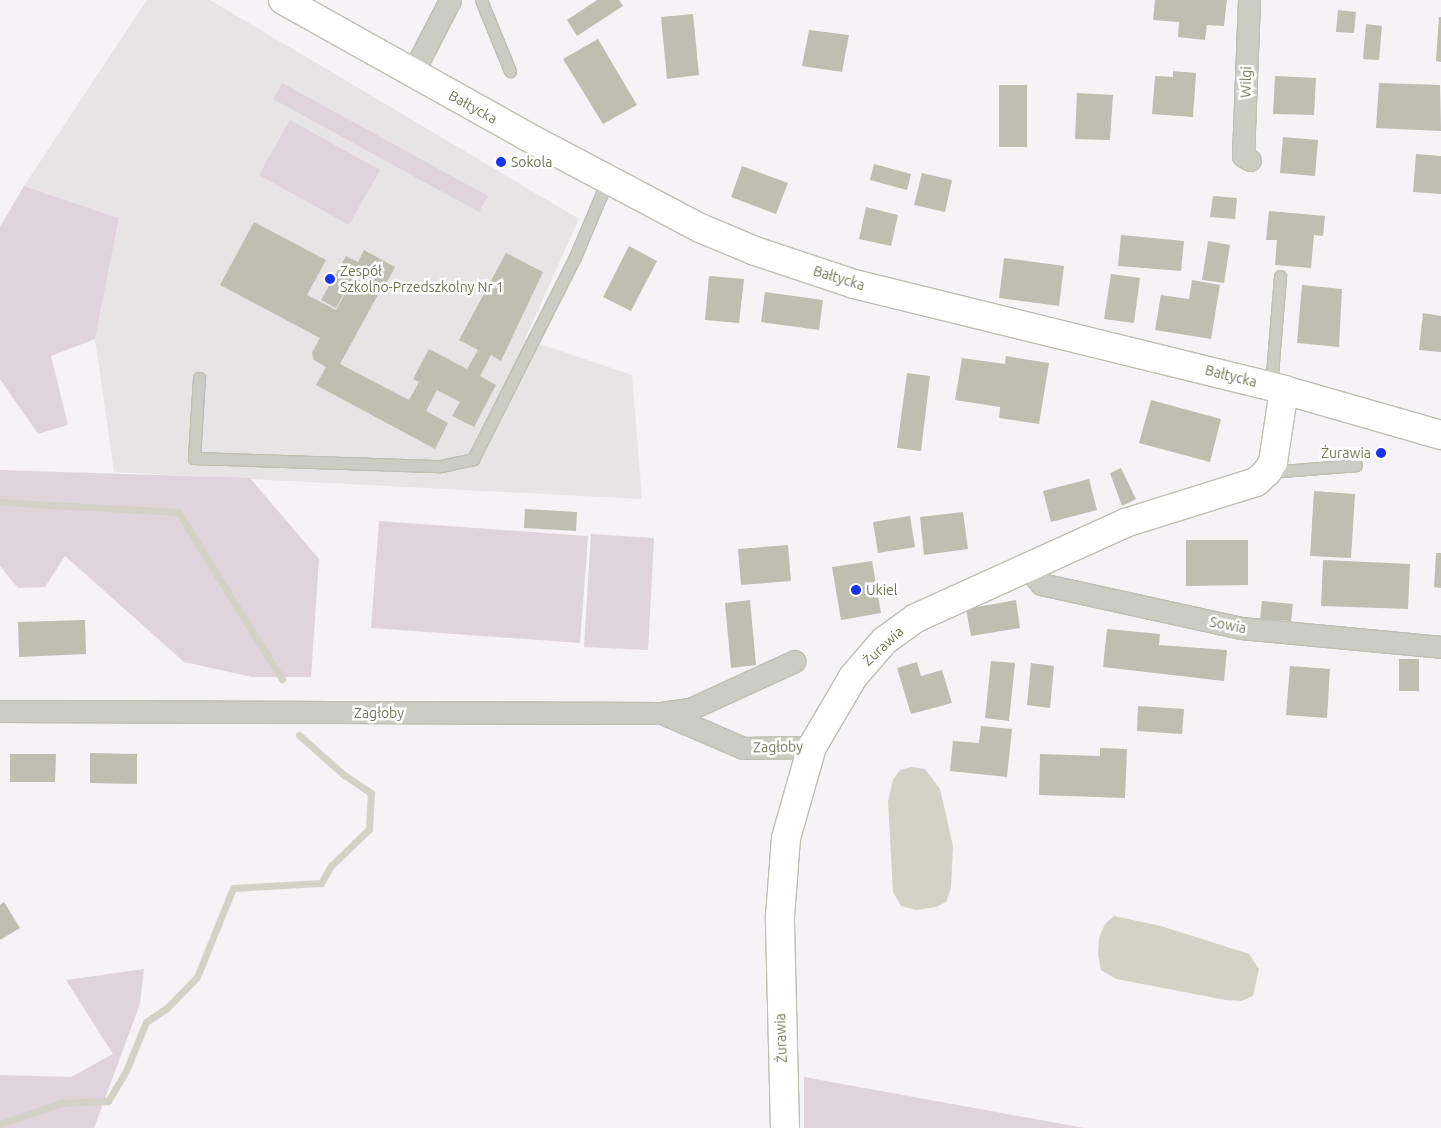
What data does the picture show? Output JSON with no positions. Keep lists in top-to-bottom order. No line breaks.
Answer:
{"streets":{"main road":["Bałtycka","Żurawia"],"street":["Wilgi","Sowia","Zagłoby"]},"crossings":[["Sowia","Żurawia"],["Żurawia","Zagłoby"]],"places":["Sokola","Zespół Szkolno-Przedszkolny Nr 1","Żurawia","Ukiel"]}
